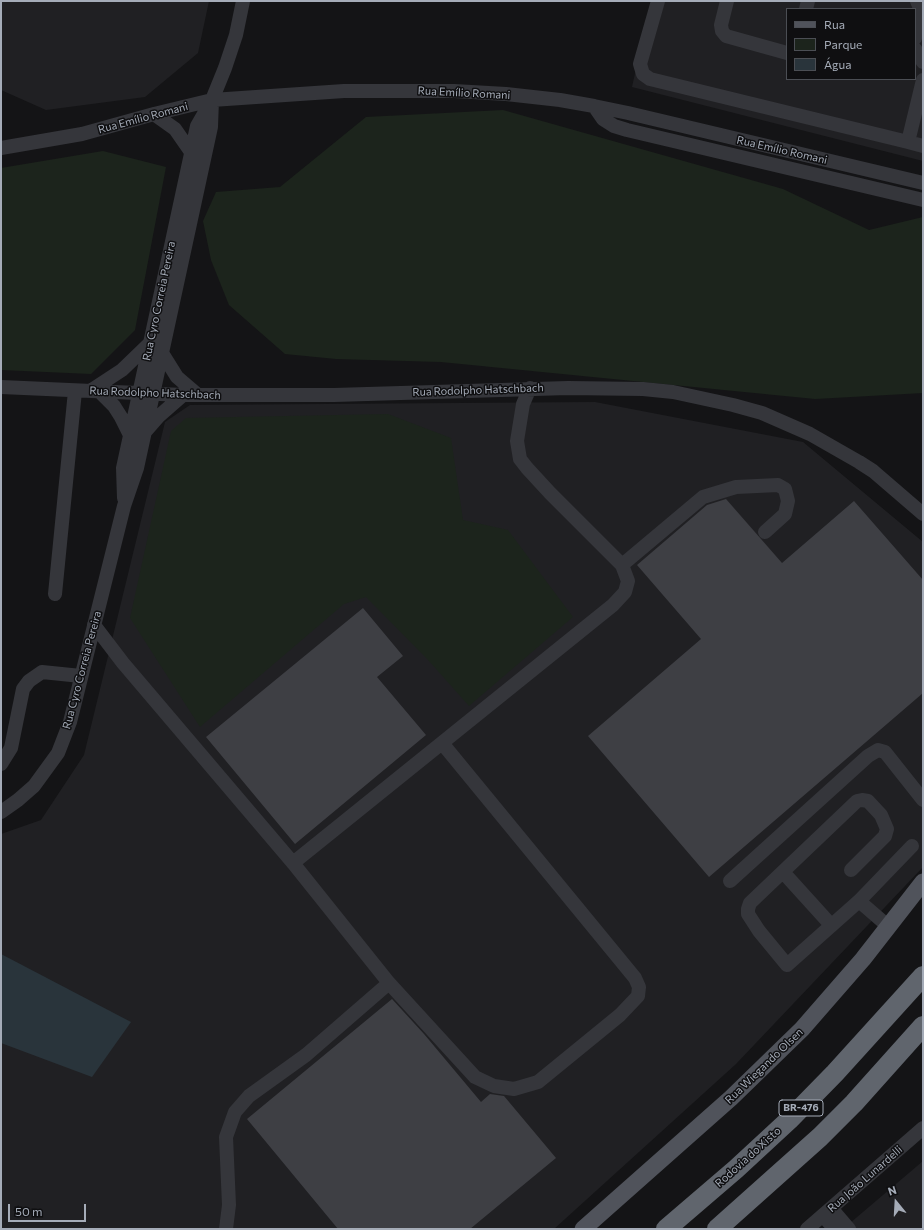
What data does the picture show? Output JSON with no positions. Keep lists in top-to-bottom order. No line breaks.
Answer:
{"streets":{"highway":["BR-476","Rodovia do Xisto"],"main road":["Rua Wiegando Olsen"],"street":["Rua Emílio Romani","Rua Cyro Correia Pereira","Rua Rodolpho Hatschbach","Rua João Lunardelli"]},"crossings":[["Rua Emílio Romani","Rua Cyro Correia Pereira"],["Rua Cyro Correia Pereira","Rua Rodolpho Hatschbach"]],"legend":["Rua","Parque","Água"],"scale_bar":"50 m","north":"top"}
